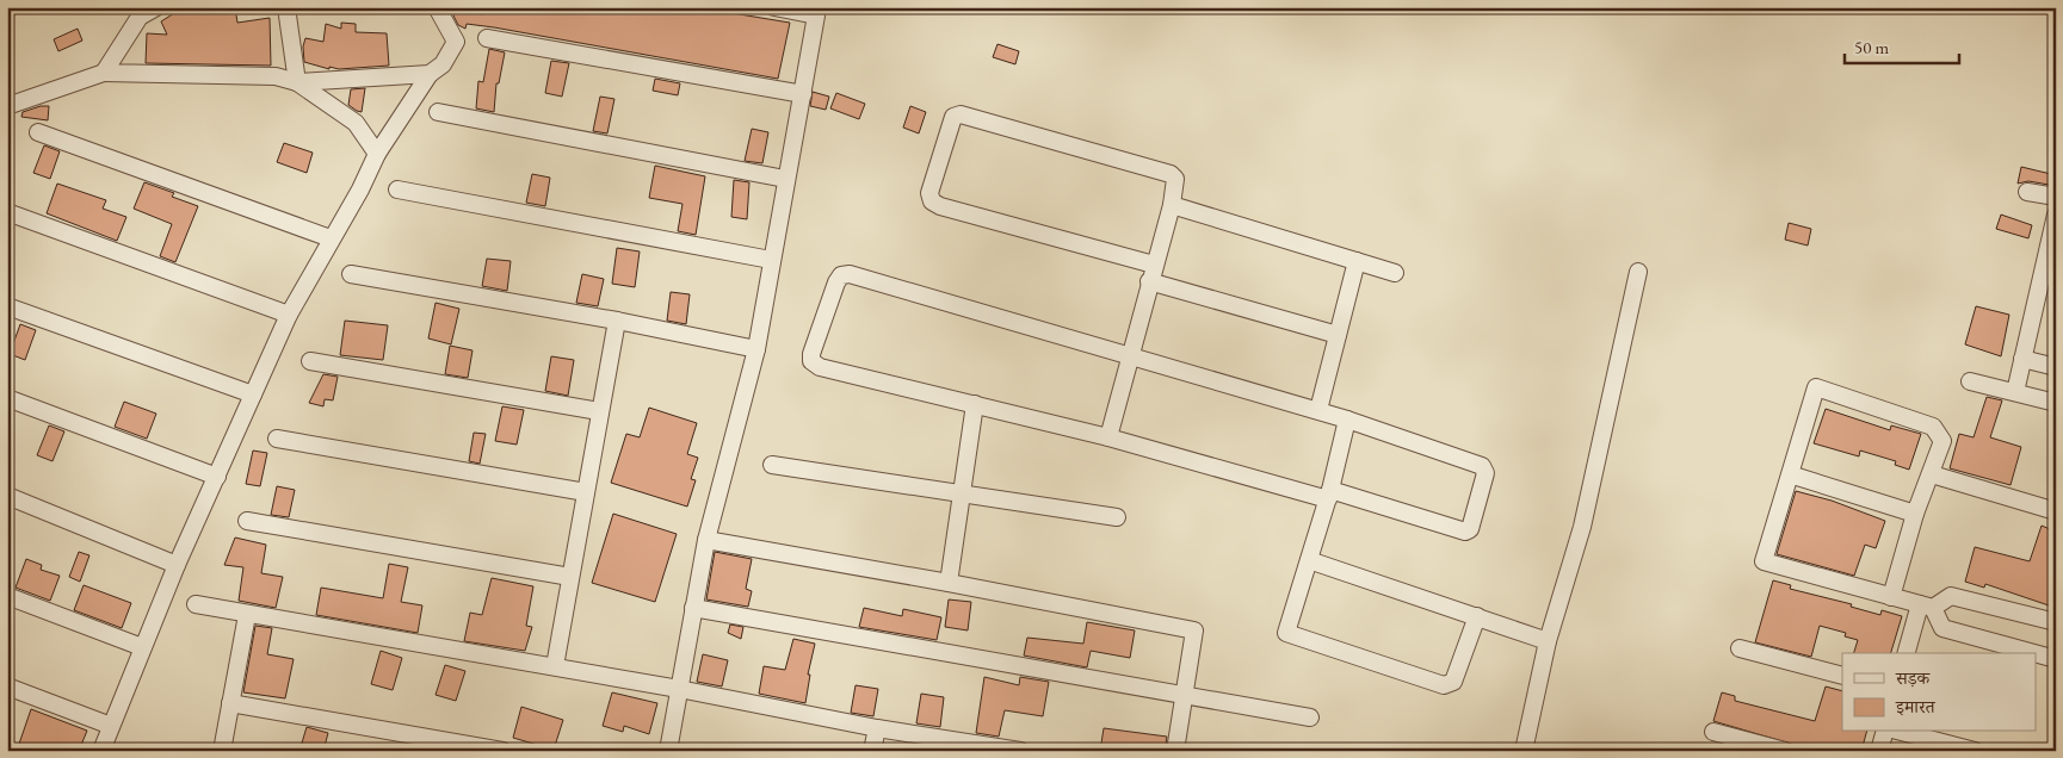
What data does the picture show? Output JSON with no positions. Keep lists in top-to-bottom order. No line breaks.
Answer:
{"legend":["सड़क","इमारत"],"scale_bar":"50 m"}
